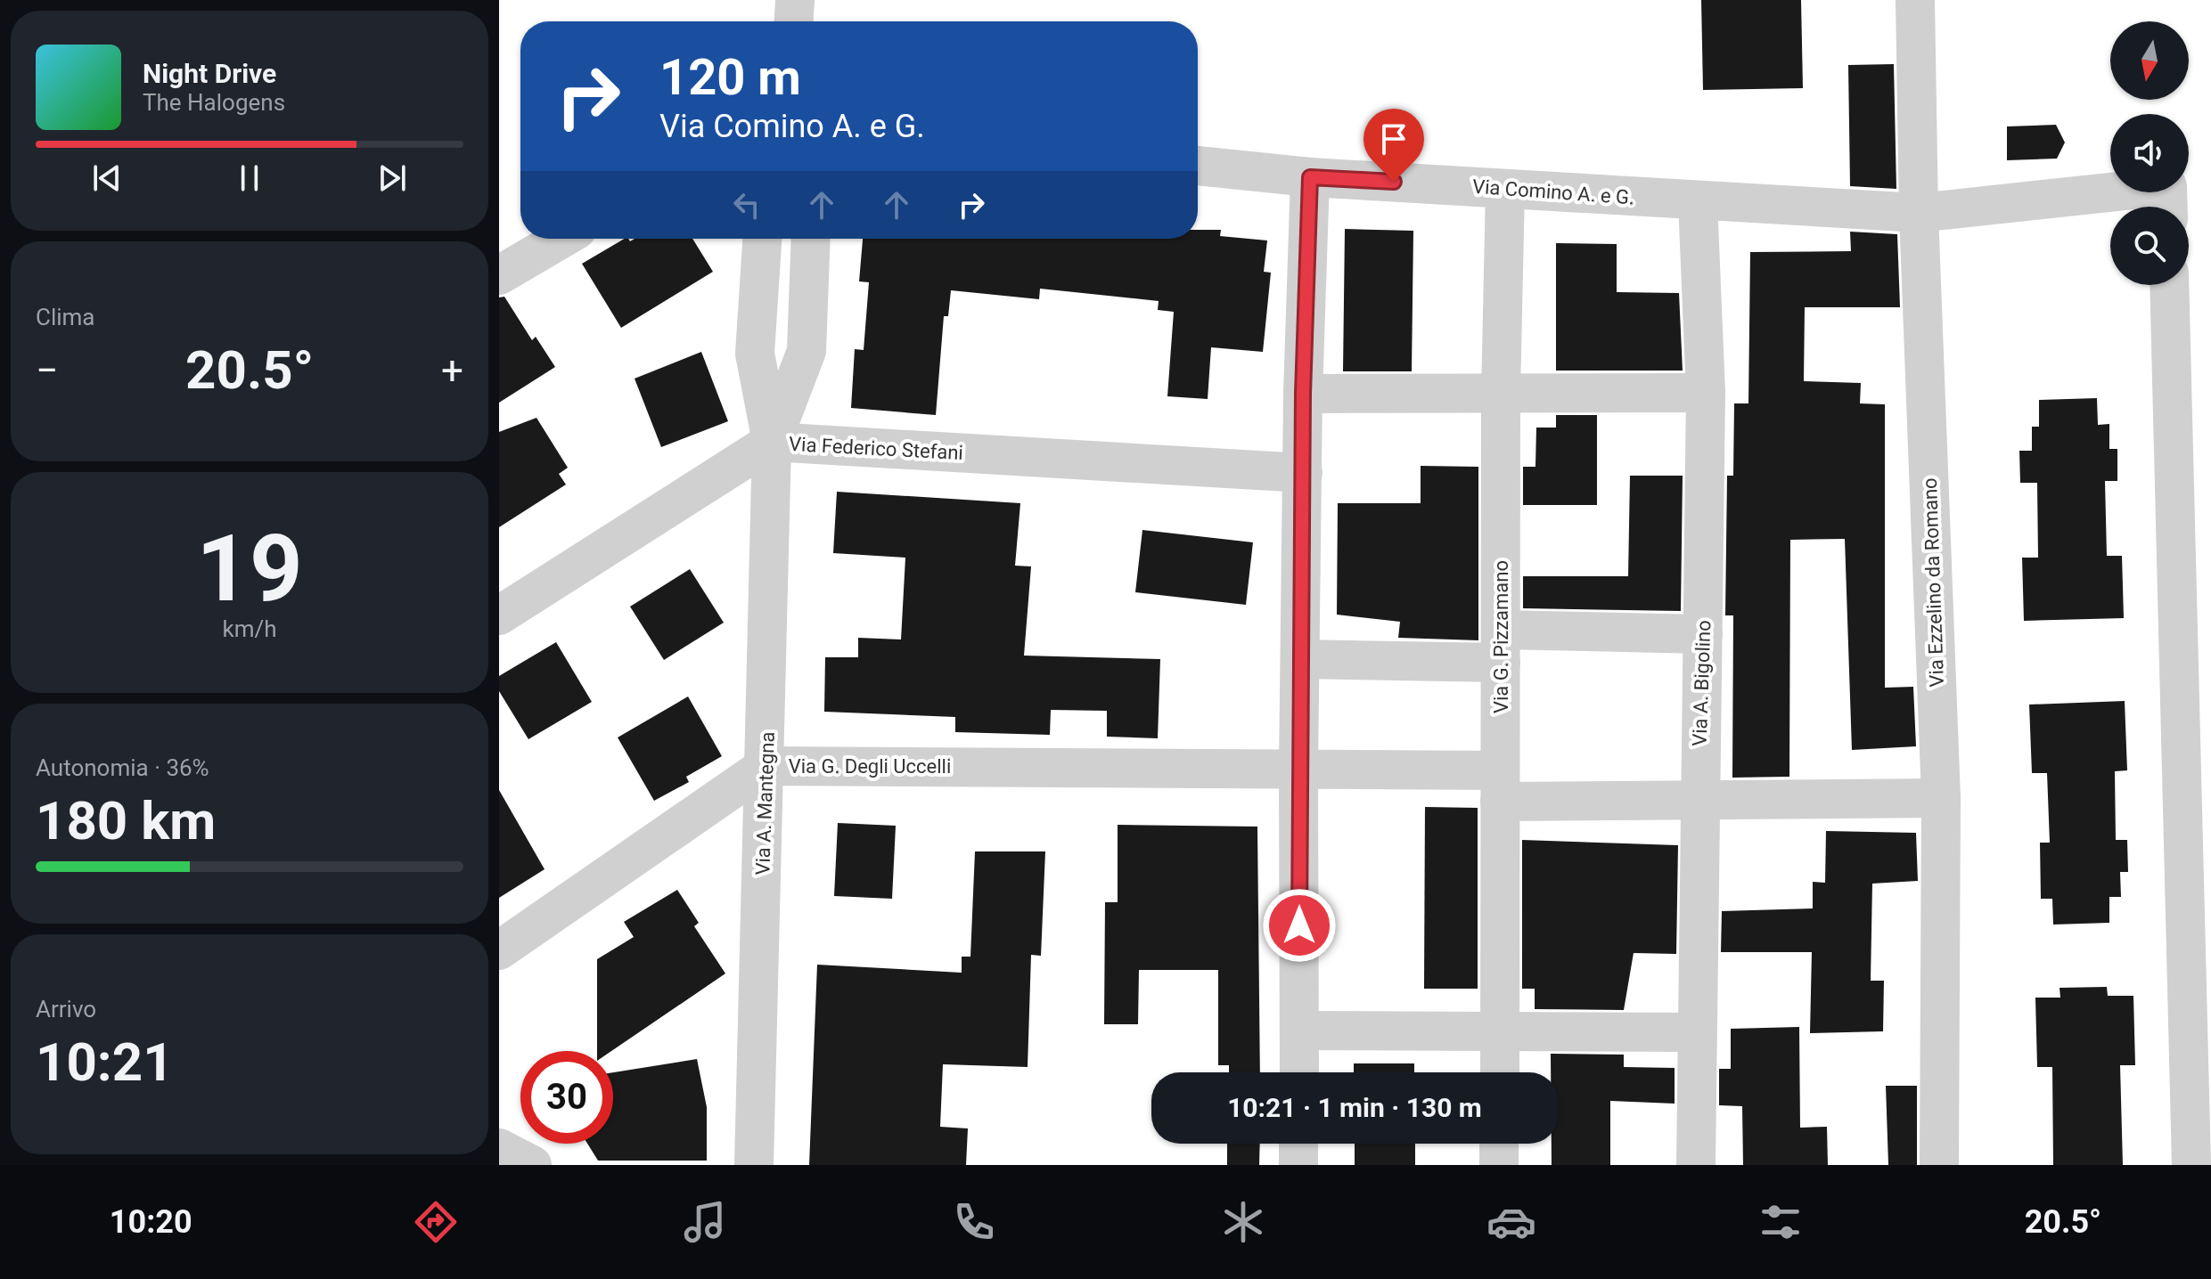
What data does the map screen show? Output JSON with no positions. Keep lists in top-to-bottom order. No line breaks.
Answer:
{"streets":{"street":["Via Comino A. e G.","Via Federico Stefani","Via Ezzelino da Romano","Via G. Pizzamano","Via A. Bigolino","Via G. Degli Uccelli","Via A. Mantegna"]},"crossings":[["Via Comino A. e G.","Via Ezzelino da Romano"],["Via Comino A. e G.","Via G. Pizzamano"],["Via Comino A. e G.","Via A. Bigolino"],["Via Federico Stefani","Via A. Mantegna"],["Via Ezzelino da Romano","Via G. Degli Uccelli"],["Via G. Pizzamano","Via G. Degli Uccelli"],["Via A. Bigolino","Via G. Degli Uccelli"],["Via G. Degli Uccelli","Via A. Mantegna"]],"north":"bottom","page":{"turn":["120 m","Via Comino A. e G."],"song":["Night Drive","The Halogens"],"tile":["Clima",["19","km/h"],["Autonomia · 36%","180 km"],["Arrivo","10:21"]],"heat":["−","20.5°","+"],"limit":"30","trip":"10:21 · 1 min · 130 m","tabs":["10:20","20.5°"]}}
